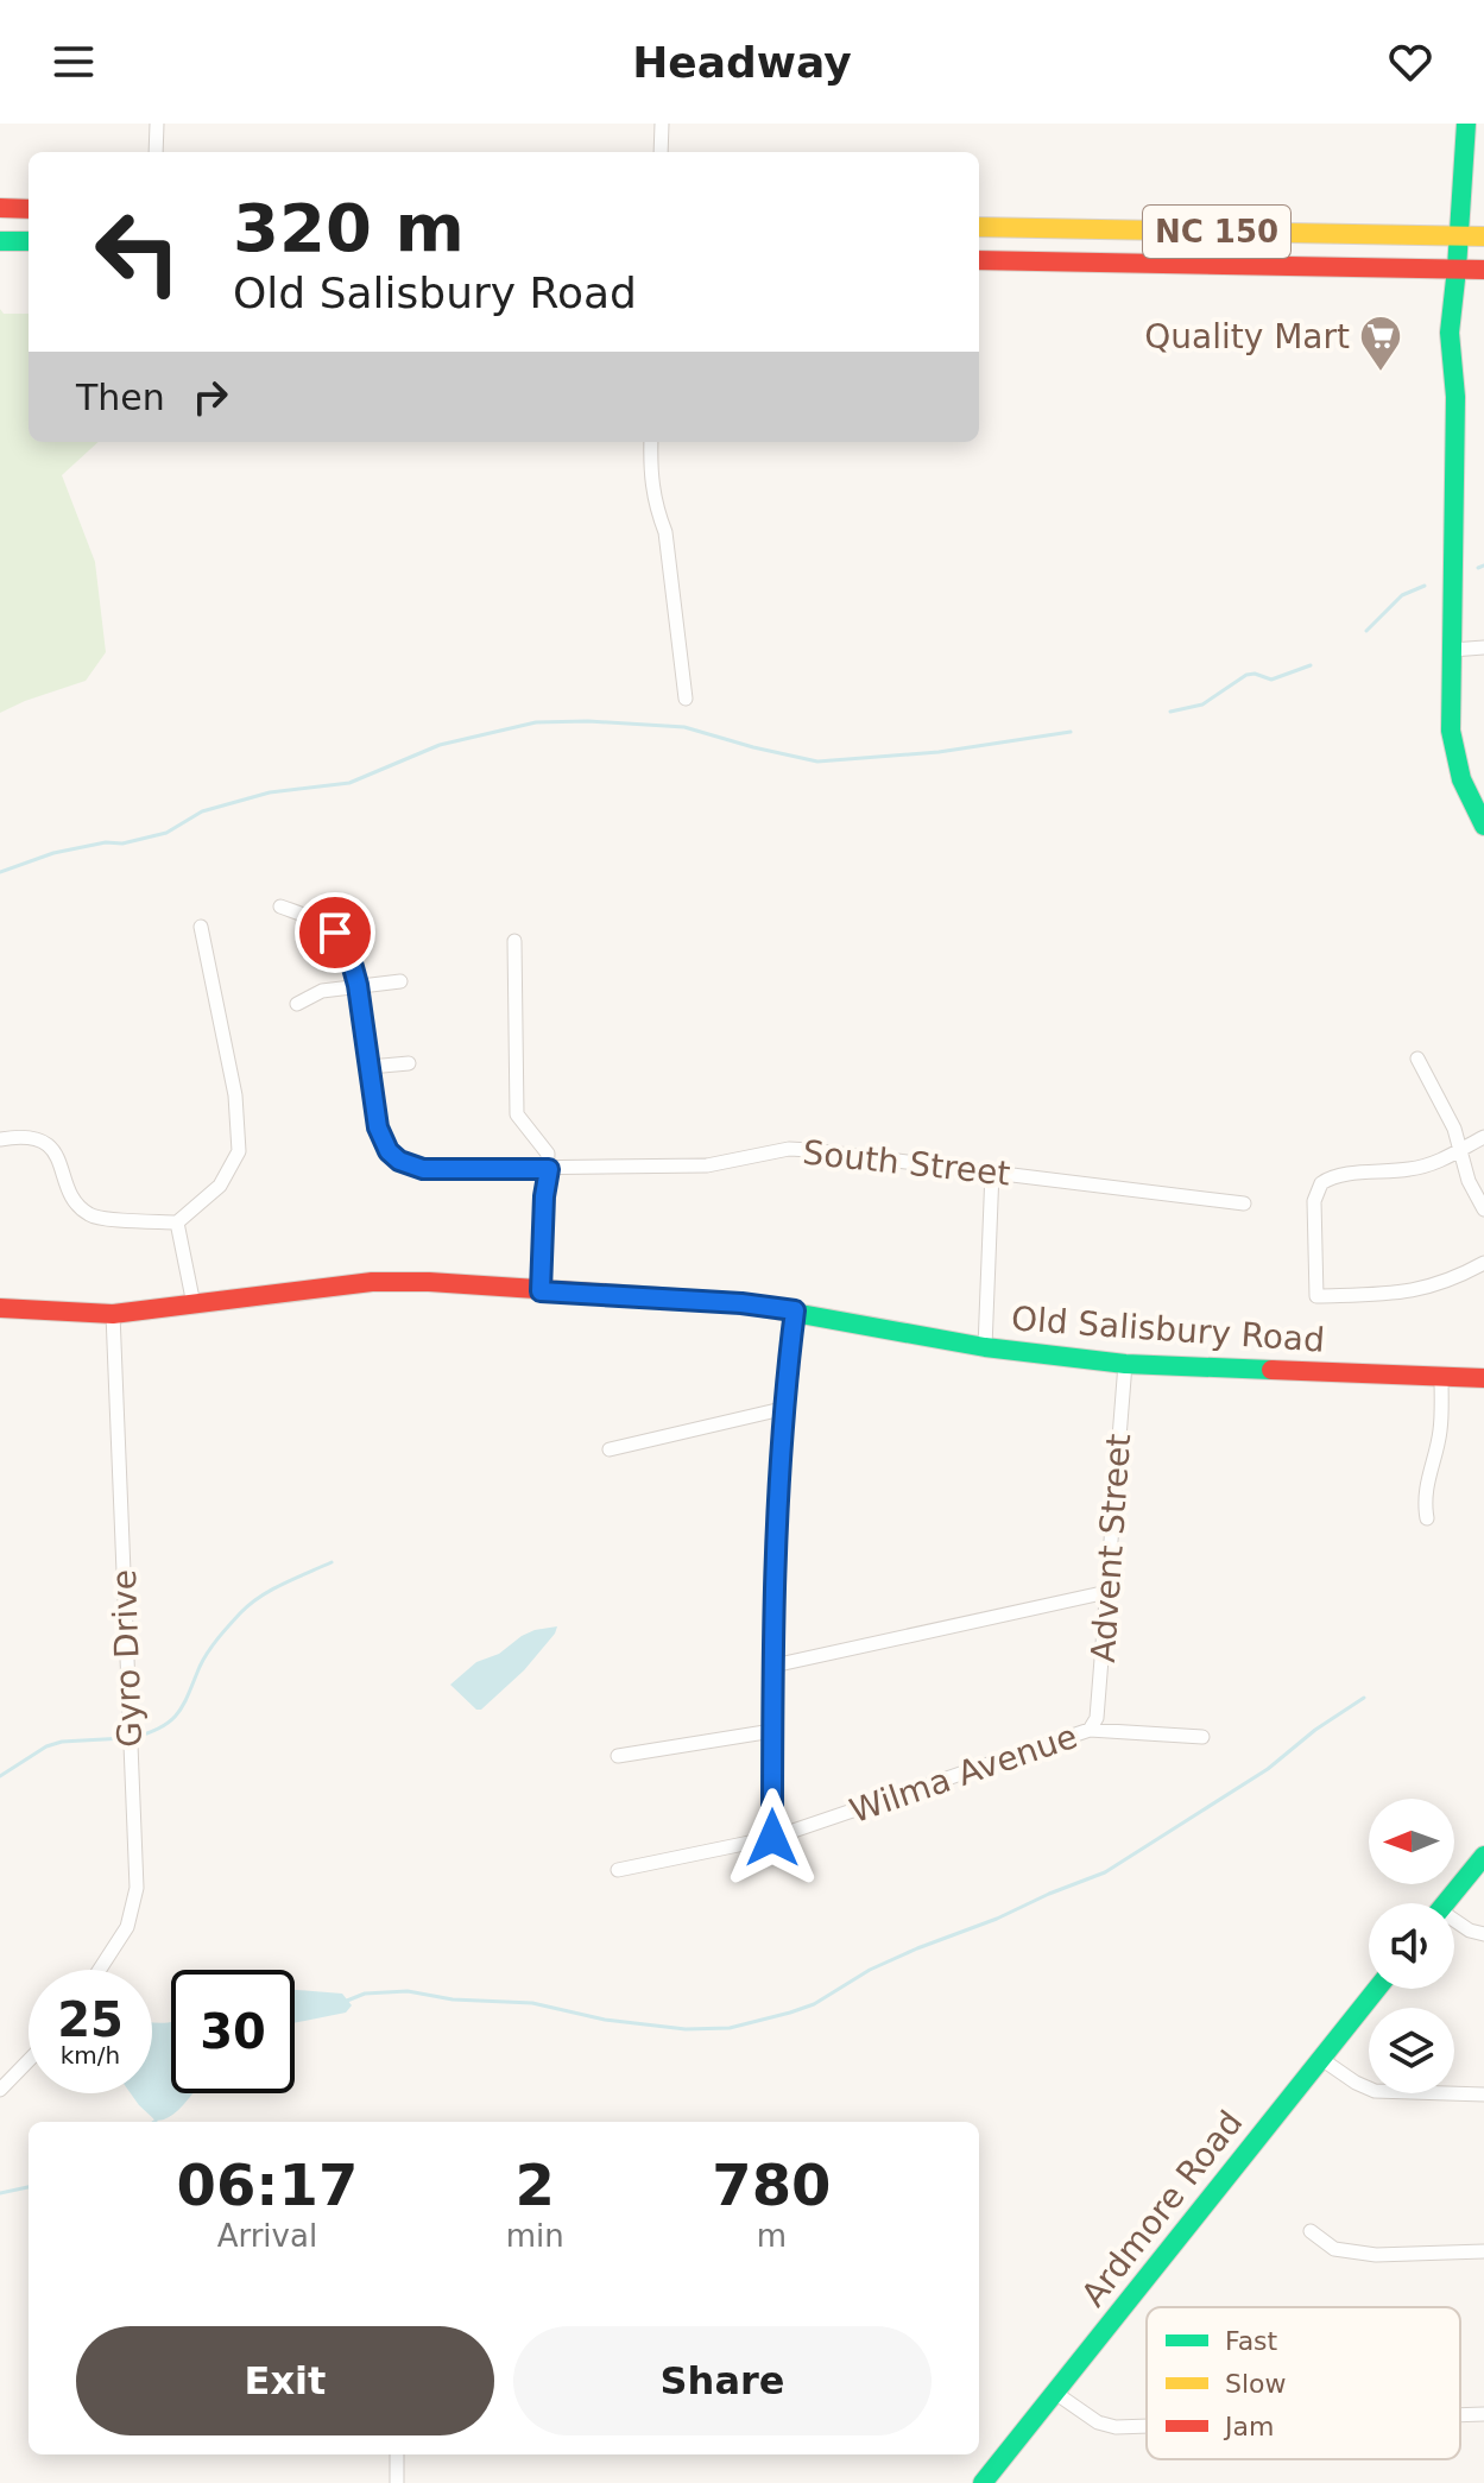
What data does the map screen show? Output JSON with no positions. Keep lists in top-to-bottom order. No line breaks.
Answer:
{"streets":{"main road":["NC 150","Old Salisbury Road","Ardmore Road"],"street":["South Street","Advent Street","Gyro Drive","Wilma Avenue"]},"crossings":[["Old Salisbury Road","Advent Street"],["Old Salisbury Road","Gyro Drive"],["Advent Street","Wilma Avenue"]],"places":{"supermarket":["Quality Mart"]},"legend":["Fast","Slow","Jam"],"north":"left","page":{"header":"Headway","turn":["320 m","Old Salisbury Road"],"then":"Then","speed":"25 km/h","limit":"30","eta":["06:17","Arrival","2","min","780","m"],"buttons":["Exit","Share"]}}
